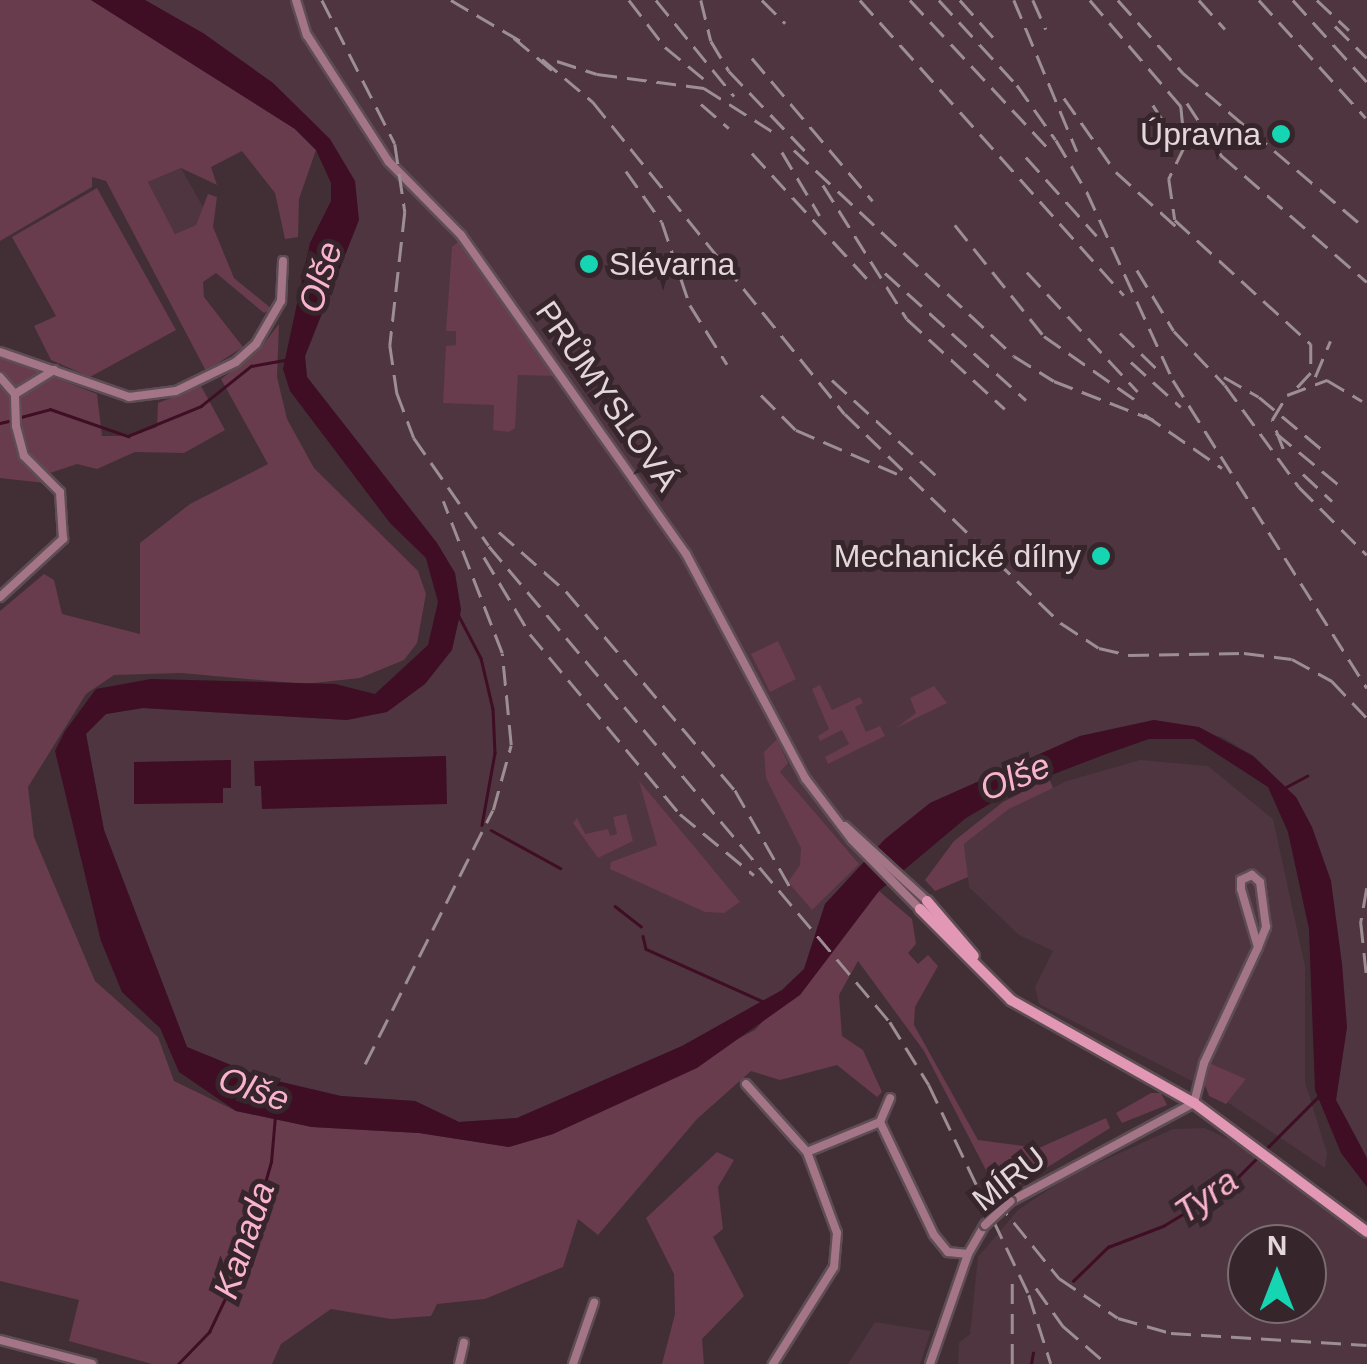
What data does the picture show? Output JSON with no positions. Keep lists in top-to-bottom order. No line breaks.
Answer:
{"streets":{"street":["PRŮMYSLOVÁ","MÍRU"]},"water":["Olše","Tyra","Kanada"],"places":["Úpravna","Slévarna","Mechanické dílny"],"north":"top"}
